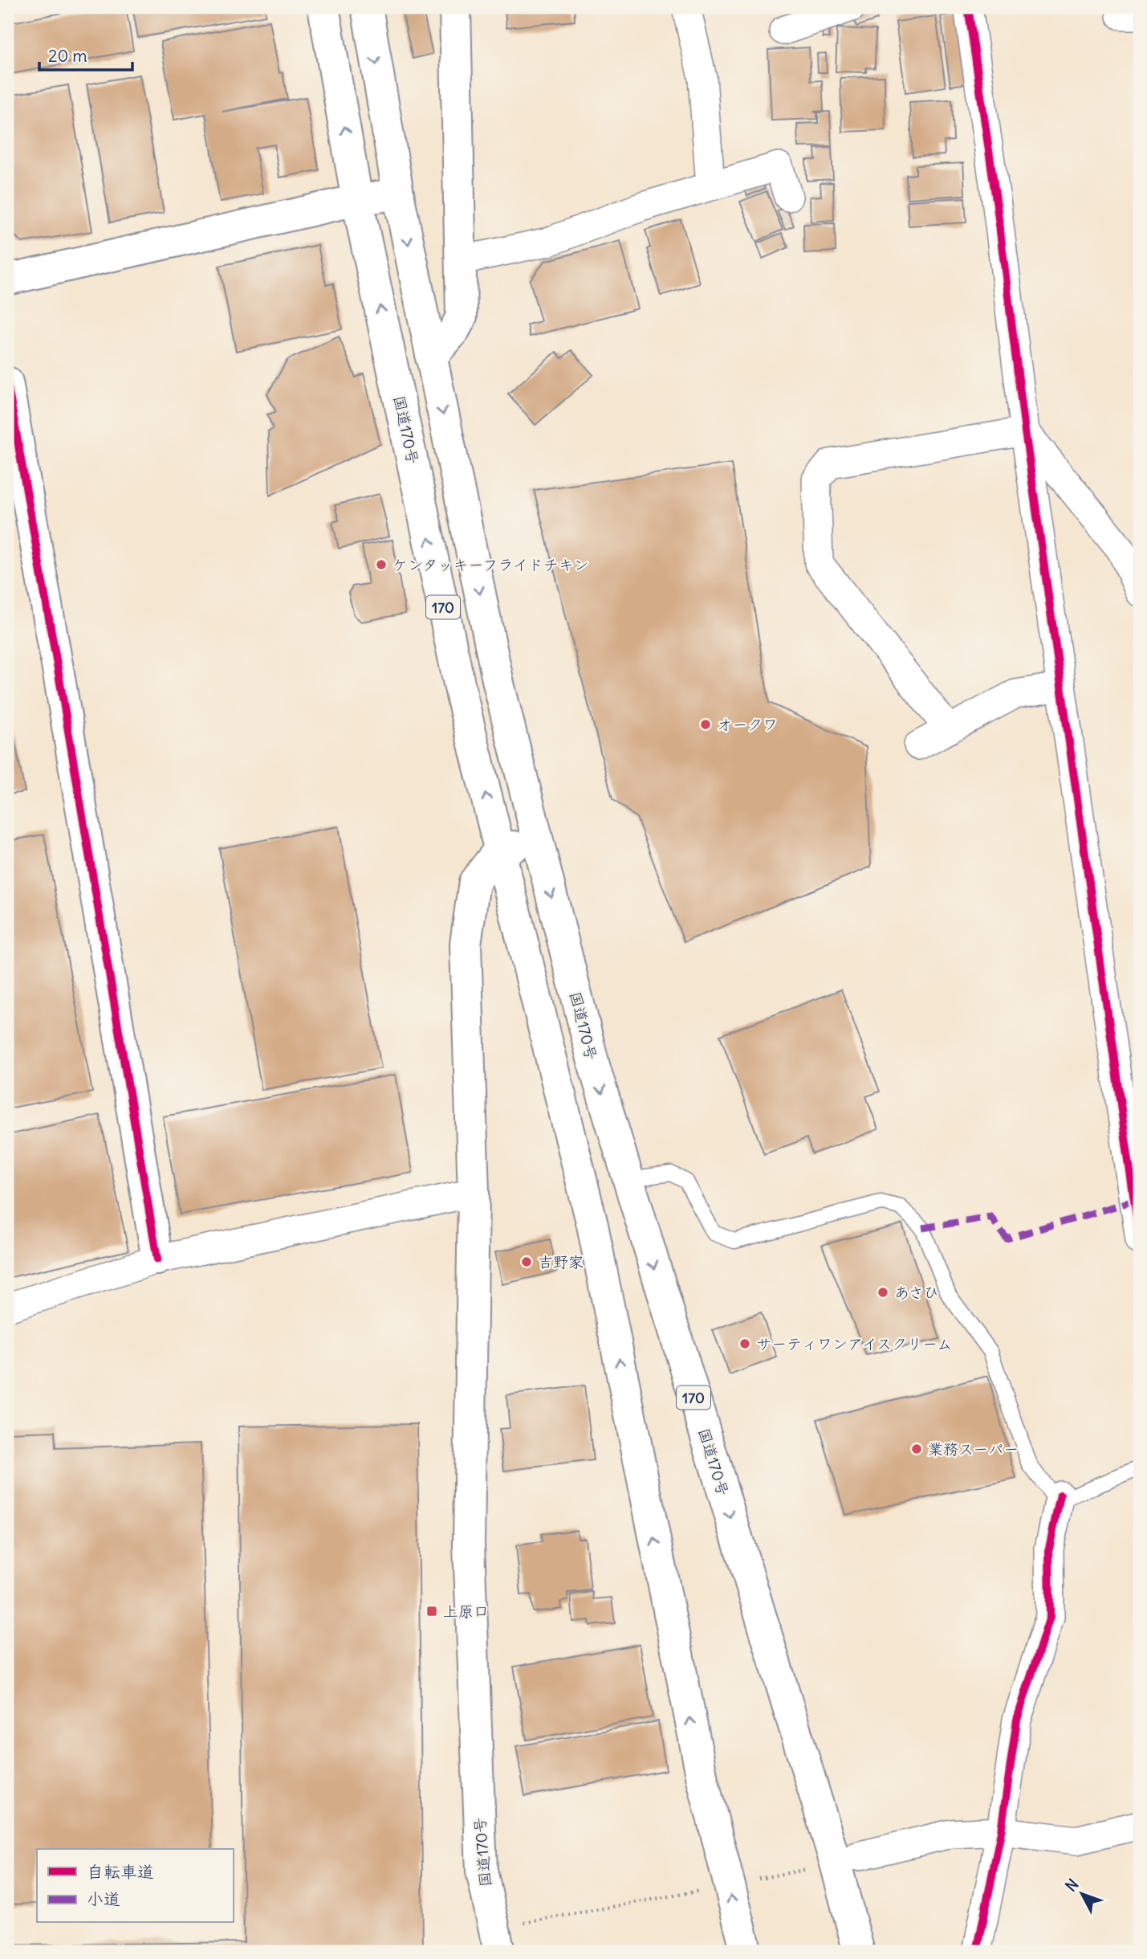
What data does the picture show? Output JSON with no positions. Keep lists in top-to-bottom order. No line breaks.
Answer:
{"streets":{"main road":["国道170号","170"]},"places":{"other":["ケンタッキーフライドチキン","オークワ","吉野家","あさひ","サーティワンアイスクリーム","業務スーパー"],"transit":["上原口"]},"legend":["自転車道","小道"],"scale_bar":"20 m","north":"top left"}
